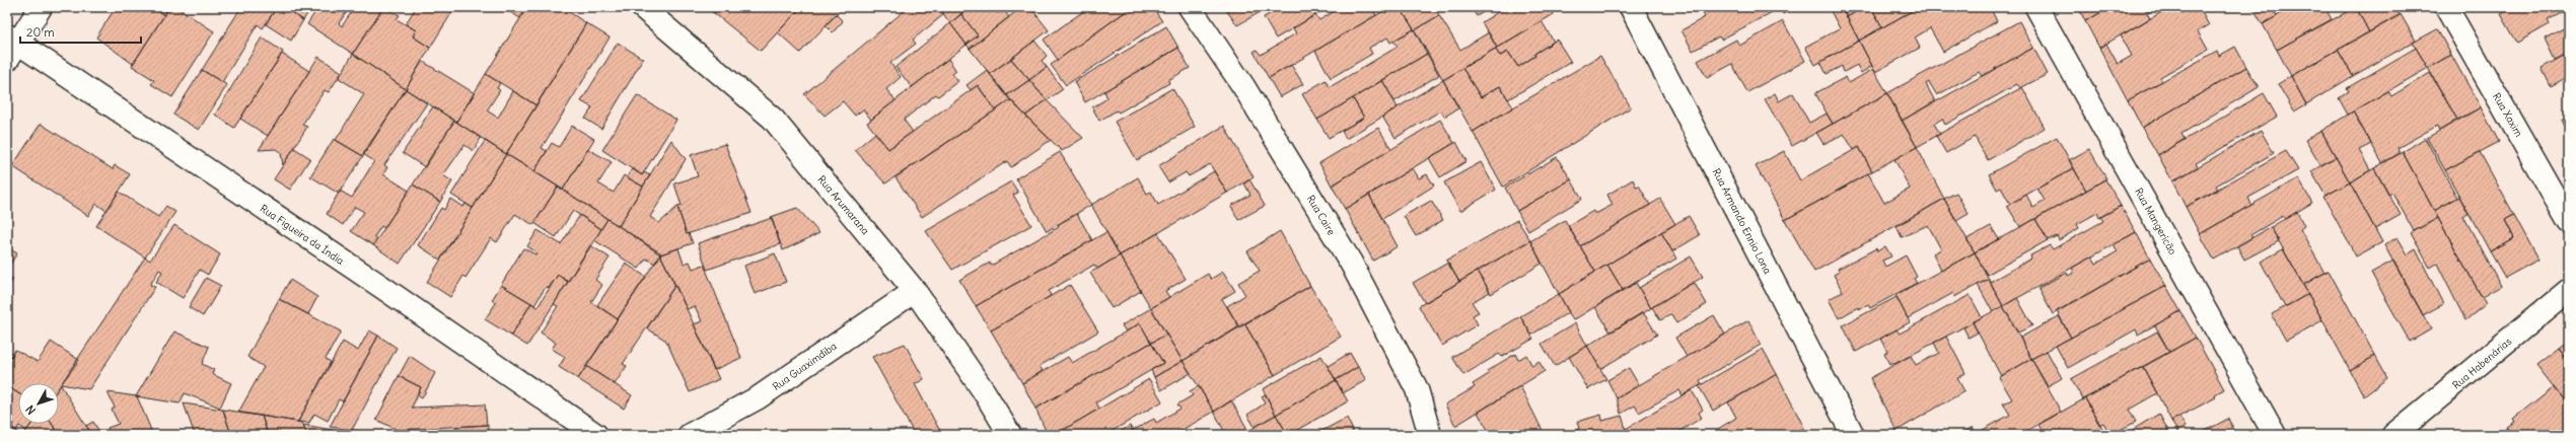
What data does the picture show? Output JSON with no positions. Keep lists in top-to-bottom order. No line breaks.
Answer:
{"streets":{"street":["Rua Xaxim","Rua Arumarana","Rua Caire","Rua Armando Ennio Lona","Rua Mangericão","Rua Figueira da Índia","Rua Habenárias","Rua Guaximdiba"]},"crossings":[["Rua Arumarana","Rua Guaximdiba"]],"scale_bar":"20 m","north":"bottom left"}
